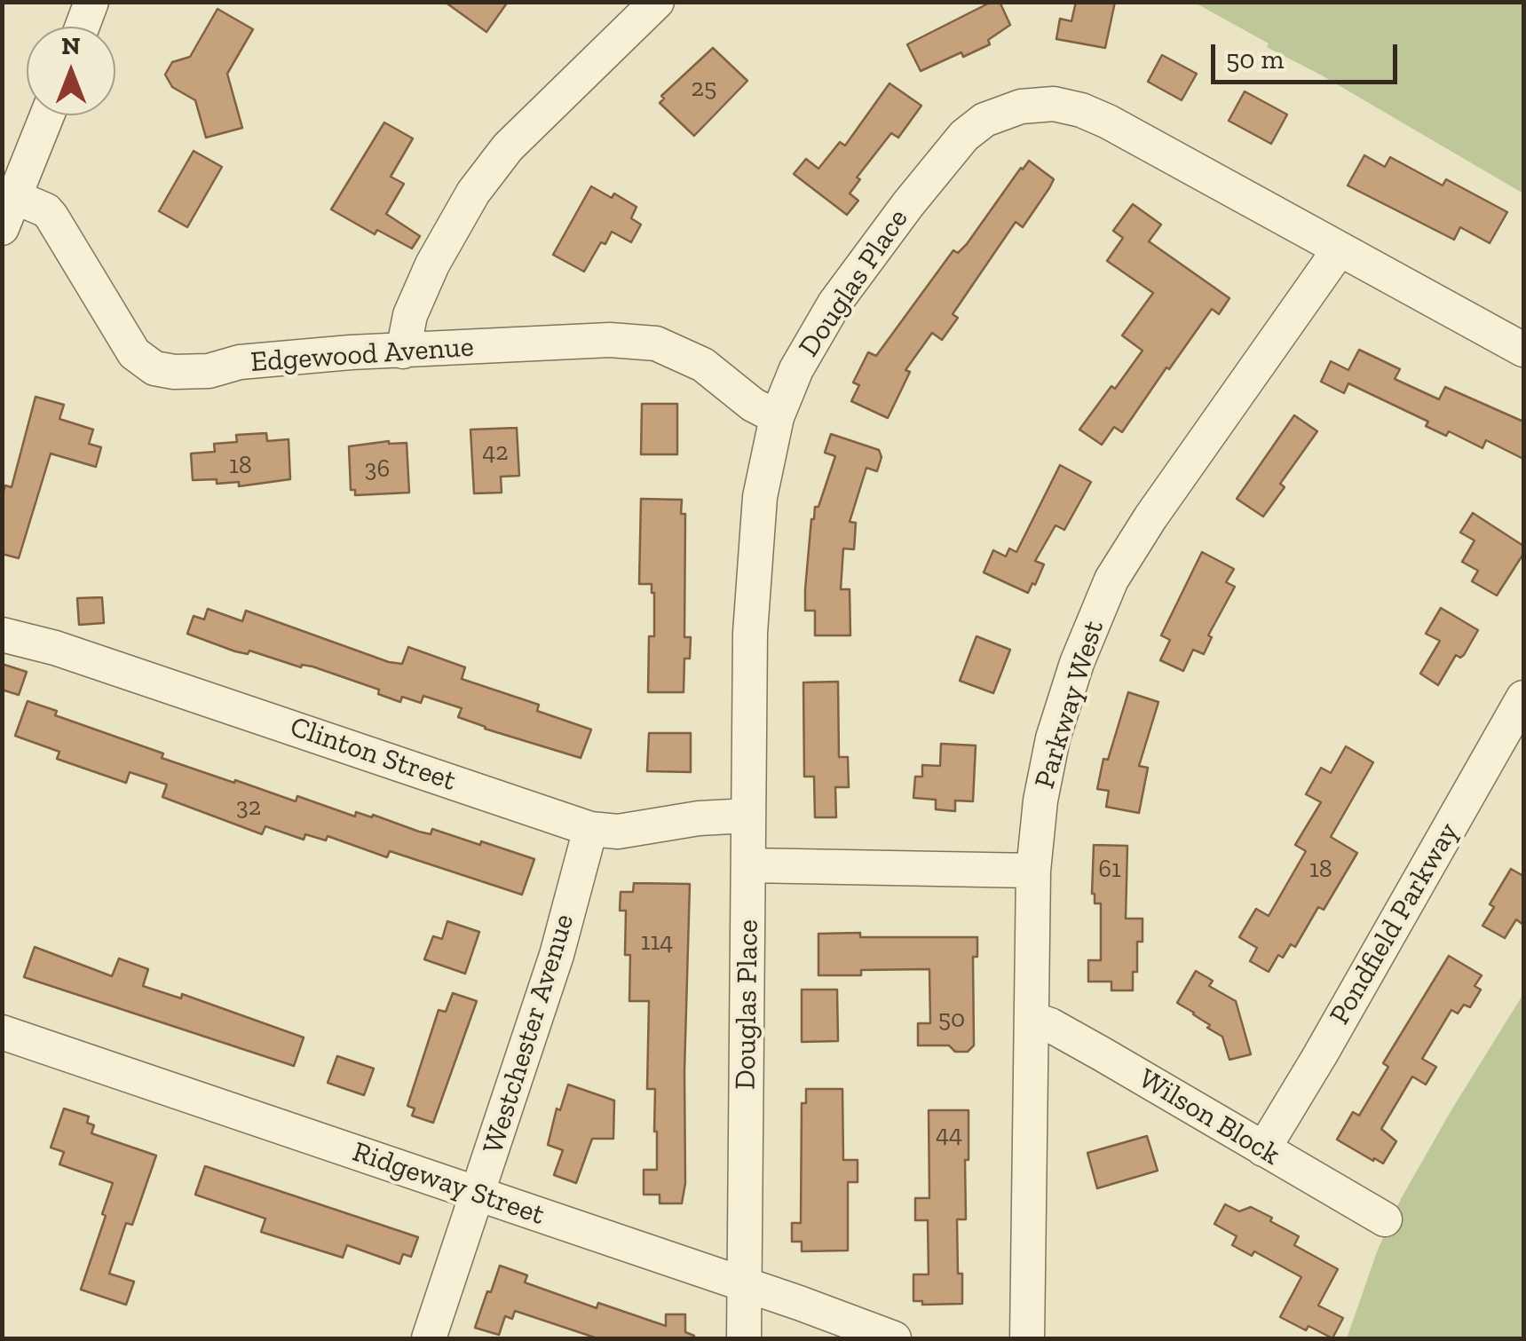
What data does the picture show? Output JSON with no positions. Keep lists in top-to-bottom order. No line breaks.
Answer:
{"streets":{"street":["Douglas Place","Edgewood Avenue","Parkway West","Clinton Street","Pondfield Parkway","Westchester Avenue","Wilson Block","Ridgeway Street"]},"crossings":[["Douglas Place","Edgewood Avenue"],["Douglas Place","Parkway West"],["Douglas Place","Clinton Street"],["Douglas Place","Ridgeway Street"],["Parkway West","Wilson Block"],["Clinton Street","Westchester Avenue"],["Pondfield Parkway","Wilson Block"],["Westchester Avenue","Ridgeway Street"]],"house_numbers":["25","42","18","36","32","61","18","114","50","44"],"scale_bar":"50 m","north":"top"}
